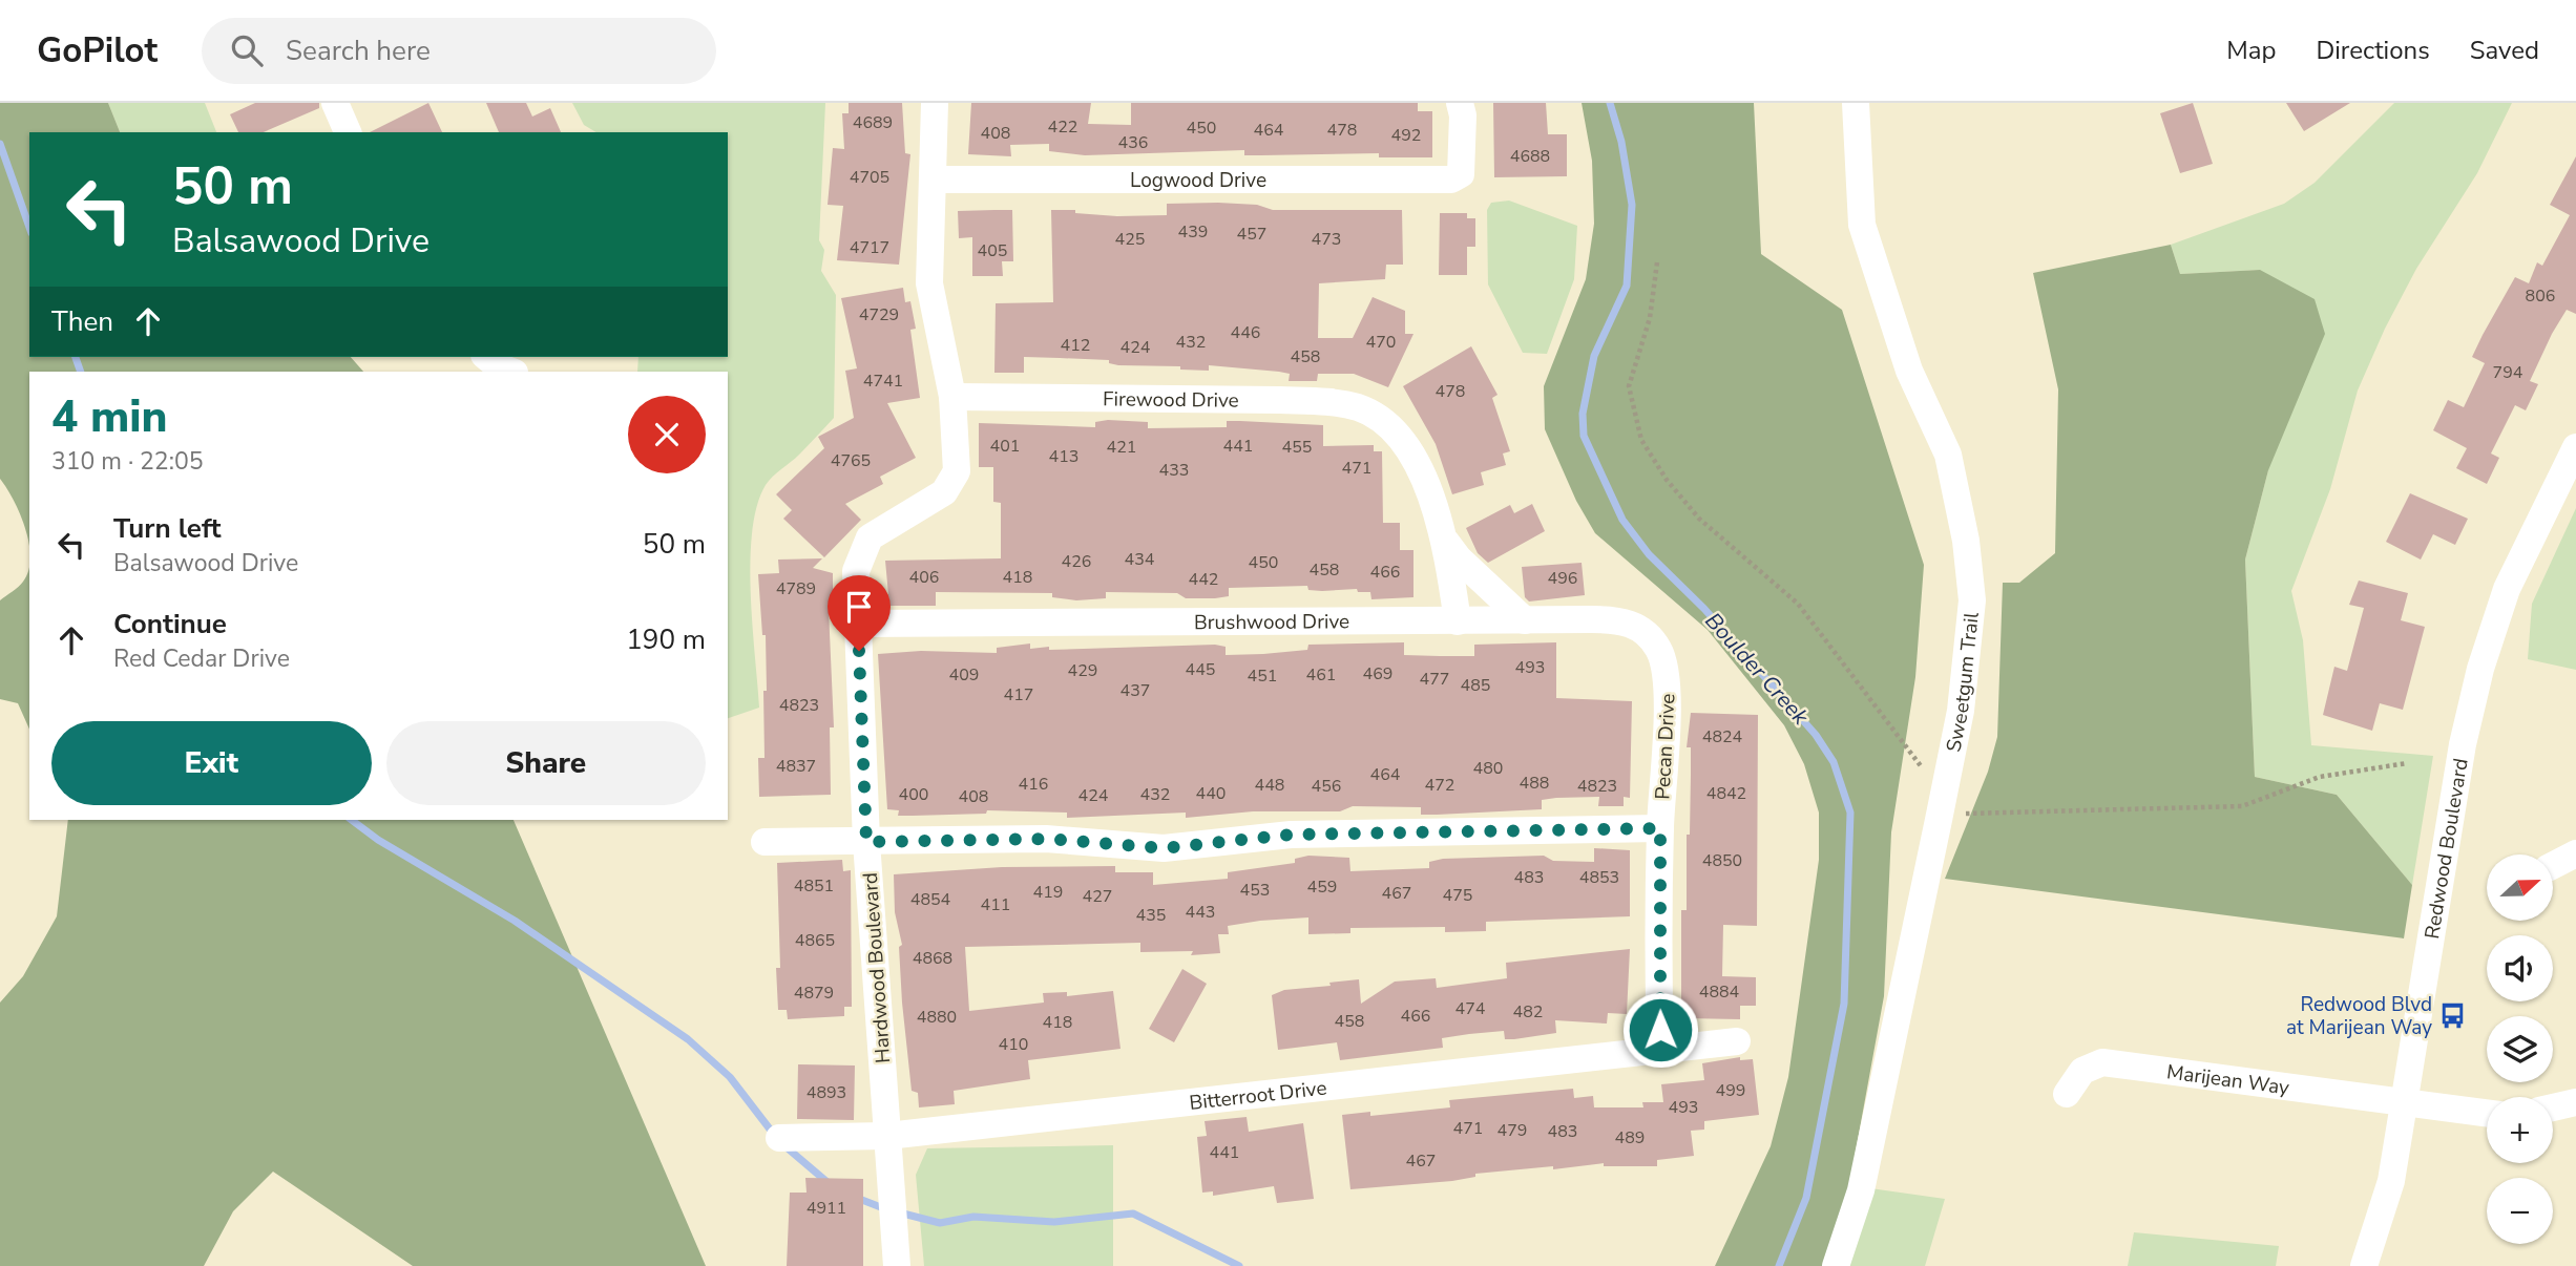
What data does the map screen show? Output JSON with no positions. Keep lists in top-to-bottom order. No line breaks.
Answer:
{"streets":{"street":["Logwood Drive","Firewood Drive","Brushwood Drive","Sweetgum Trail","Pecan Drive","Redwood Boulevard","Hardwood Boulevard","Marijean Way","Bitterroot Drive"]},"crossings":[["Logwood Drive","Hardwood Boulevard"],["Firewood Drive","Hardwood Boulevard"],["Brushwood Drive","Pecan Drive"],["Brushwood Drive","Hardwood Boulevard"],["Pecan Drive","Bitterroot Drive"],["Redwood Boulevard","Marijean Way"],["Hardwood Boulevard","Bitterroot Drive"]],"water":["Boulder Creek"],"places":{"bus stop":["Redwood Blvd at Marijean Way"]},"house_numbers":["4689","422","450","464","478","408","492","436","4688","4705","439","457","425","473","4717","405","806","4729","446","432","470","412","424","458","794","4741","478","401","441","421","455","413","4765","471","433","434","426","450","458","466","406","418","496","442","4789","493","445","429","469","409","461","451","477","485","437","417","4823","4824","4837","480","464","488","416","448","472","456","4823","440","4842","400","432","424","408","4850","483","4853","4851","459","453","419","467","475","427","4854","411","443","435","4865","4868","4884","4879","474","482","466","4880","458","418","410","499","4893","493","471","479","483","489","441","467","4911"],"north":"right","page":{"header":"GoPilot","search":"Search here","nav":["Map","Directions","Saved"],"turn":["50 m","Balsawood Drive"],"then":"Then","heading":["4 min","310 m · 22:05"],"list":[{"name":"Turn left","note":"Balsawood Drive","value":"50 m"},{"name":"Continue","note":"Red Cedar Drive","value":"190 m"}],"buttons":["Exit","Share"],"map_buttons":["+","−"]}}
